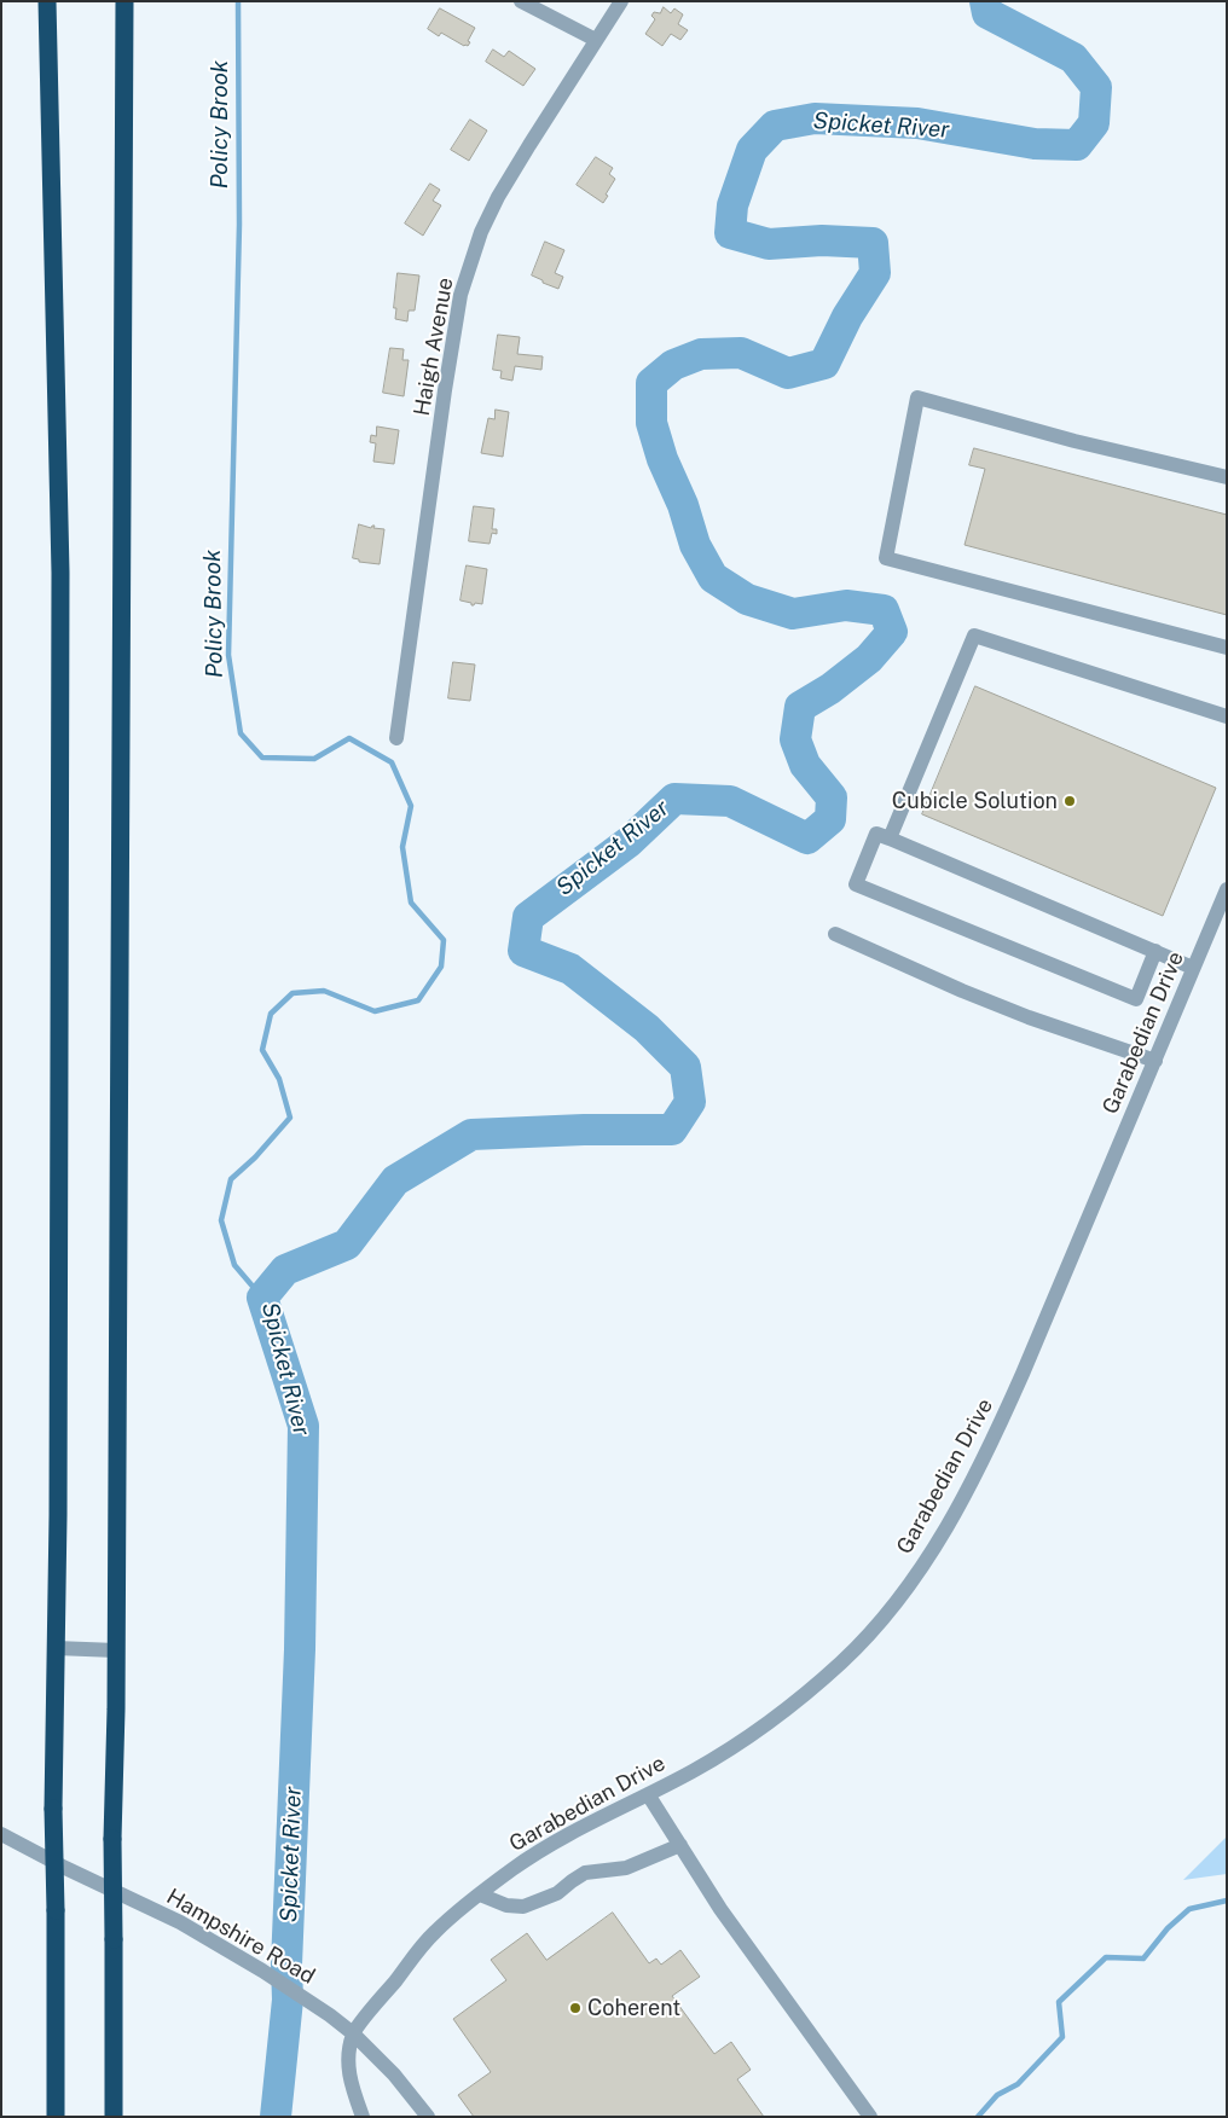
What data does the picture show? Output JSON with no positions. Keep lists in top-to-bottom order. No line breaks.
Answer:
{"streets":{"street":["Haigh Avenue","Garabedian Drive","Hampshire Road"]},"crossings":[["Garabedian Drive","Hampshire Road"]],"water":["Policy Brook","Spicket River"],"places":["Cubicle Solution","Coherent"]}
